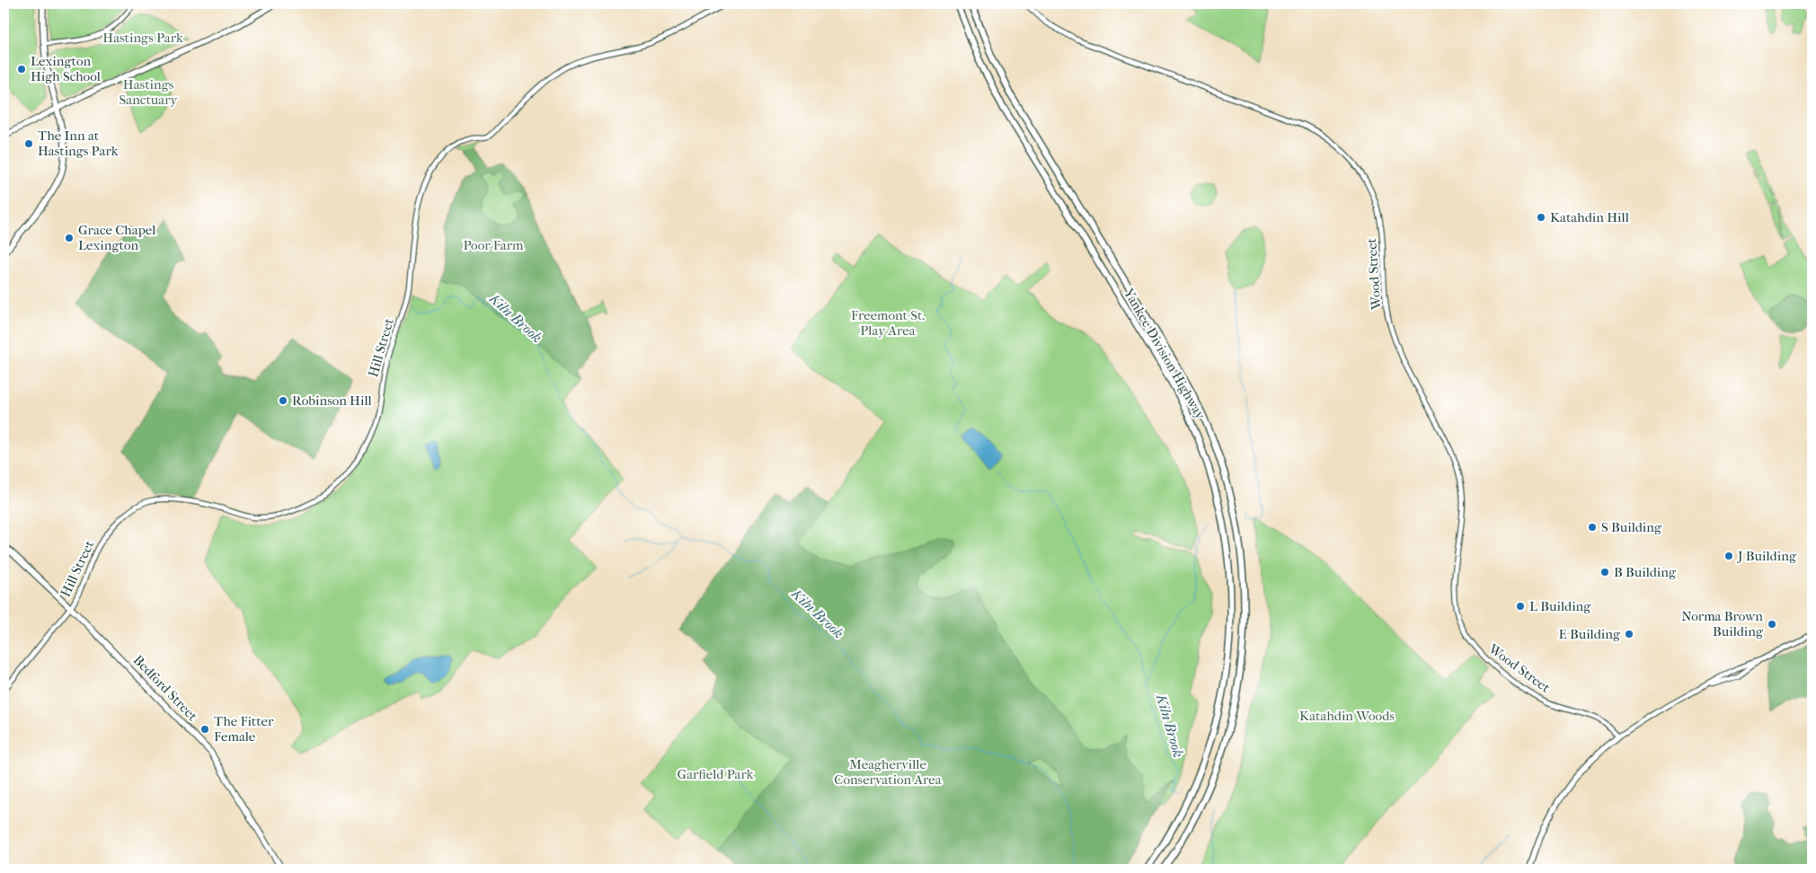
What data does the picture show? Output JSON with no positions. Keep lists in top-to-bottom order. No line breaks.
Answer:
{"streets":{"highway":["Yankee Division Highway"],"main road":["Bedford Street"],"street":["Wood Street","Hill Street"]},"crossings":[["Hill Street","Bedford Street"]],"water":["Kiln Brook"],"parks":["Hastings Park","Hastings Sanctuary","Poor Farm","Freemont St. Play Area","Katahdin Woods","Meagherville Conservation Area","Garfield Park"],"places":["Lexington High School","The Inn at Hastings Park","Katahdin Hill","Grace Chapel Lexington","Robinson Hill","S Building","J Building","B Building","L Building","Norma Brown Building","E Building","The Fitter Female"]}
